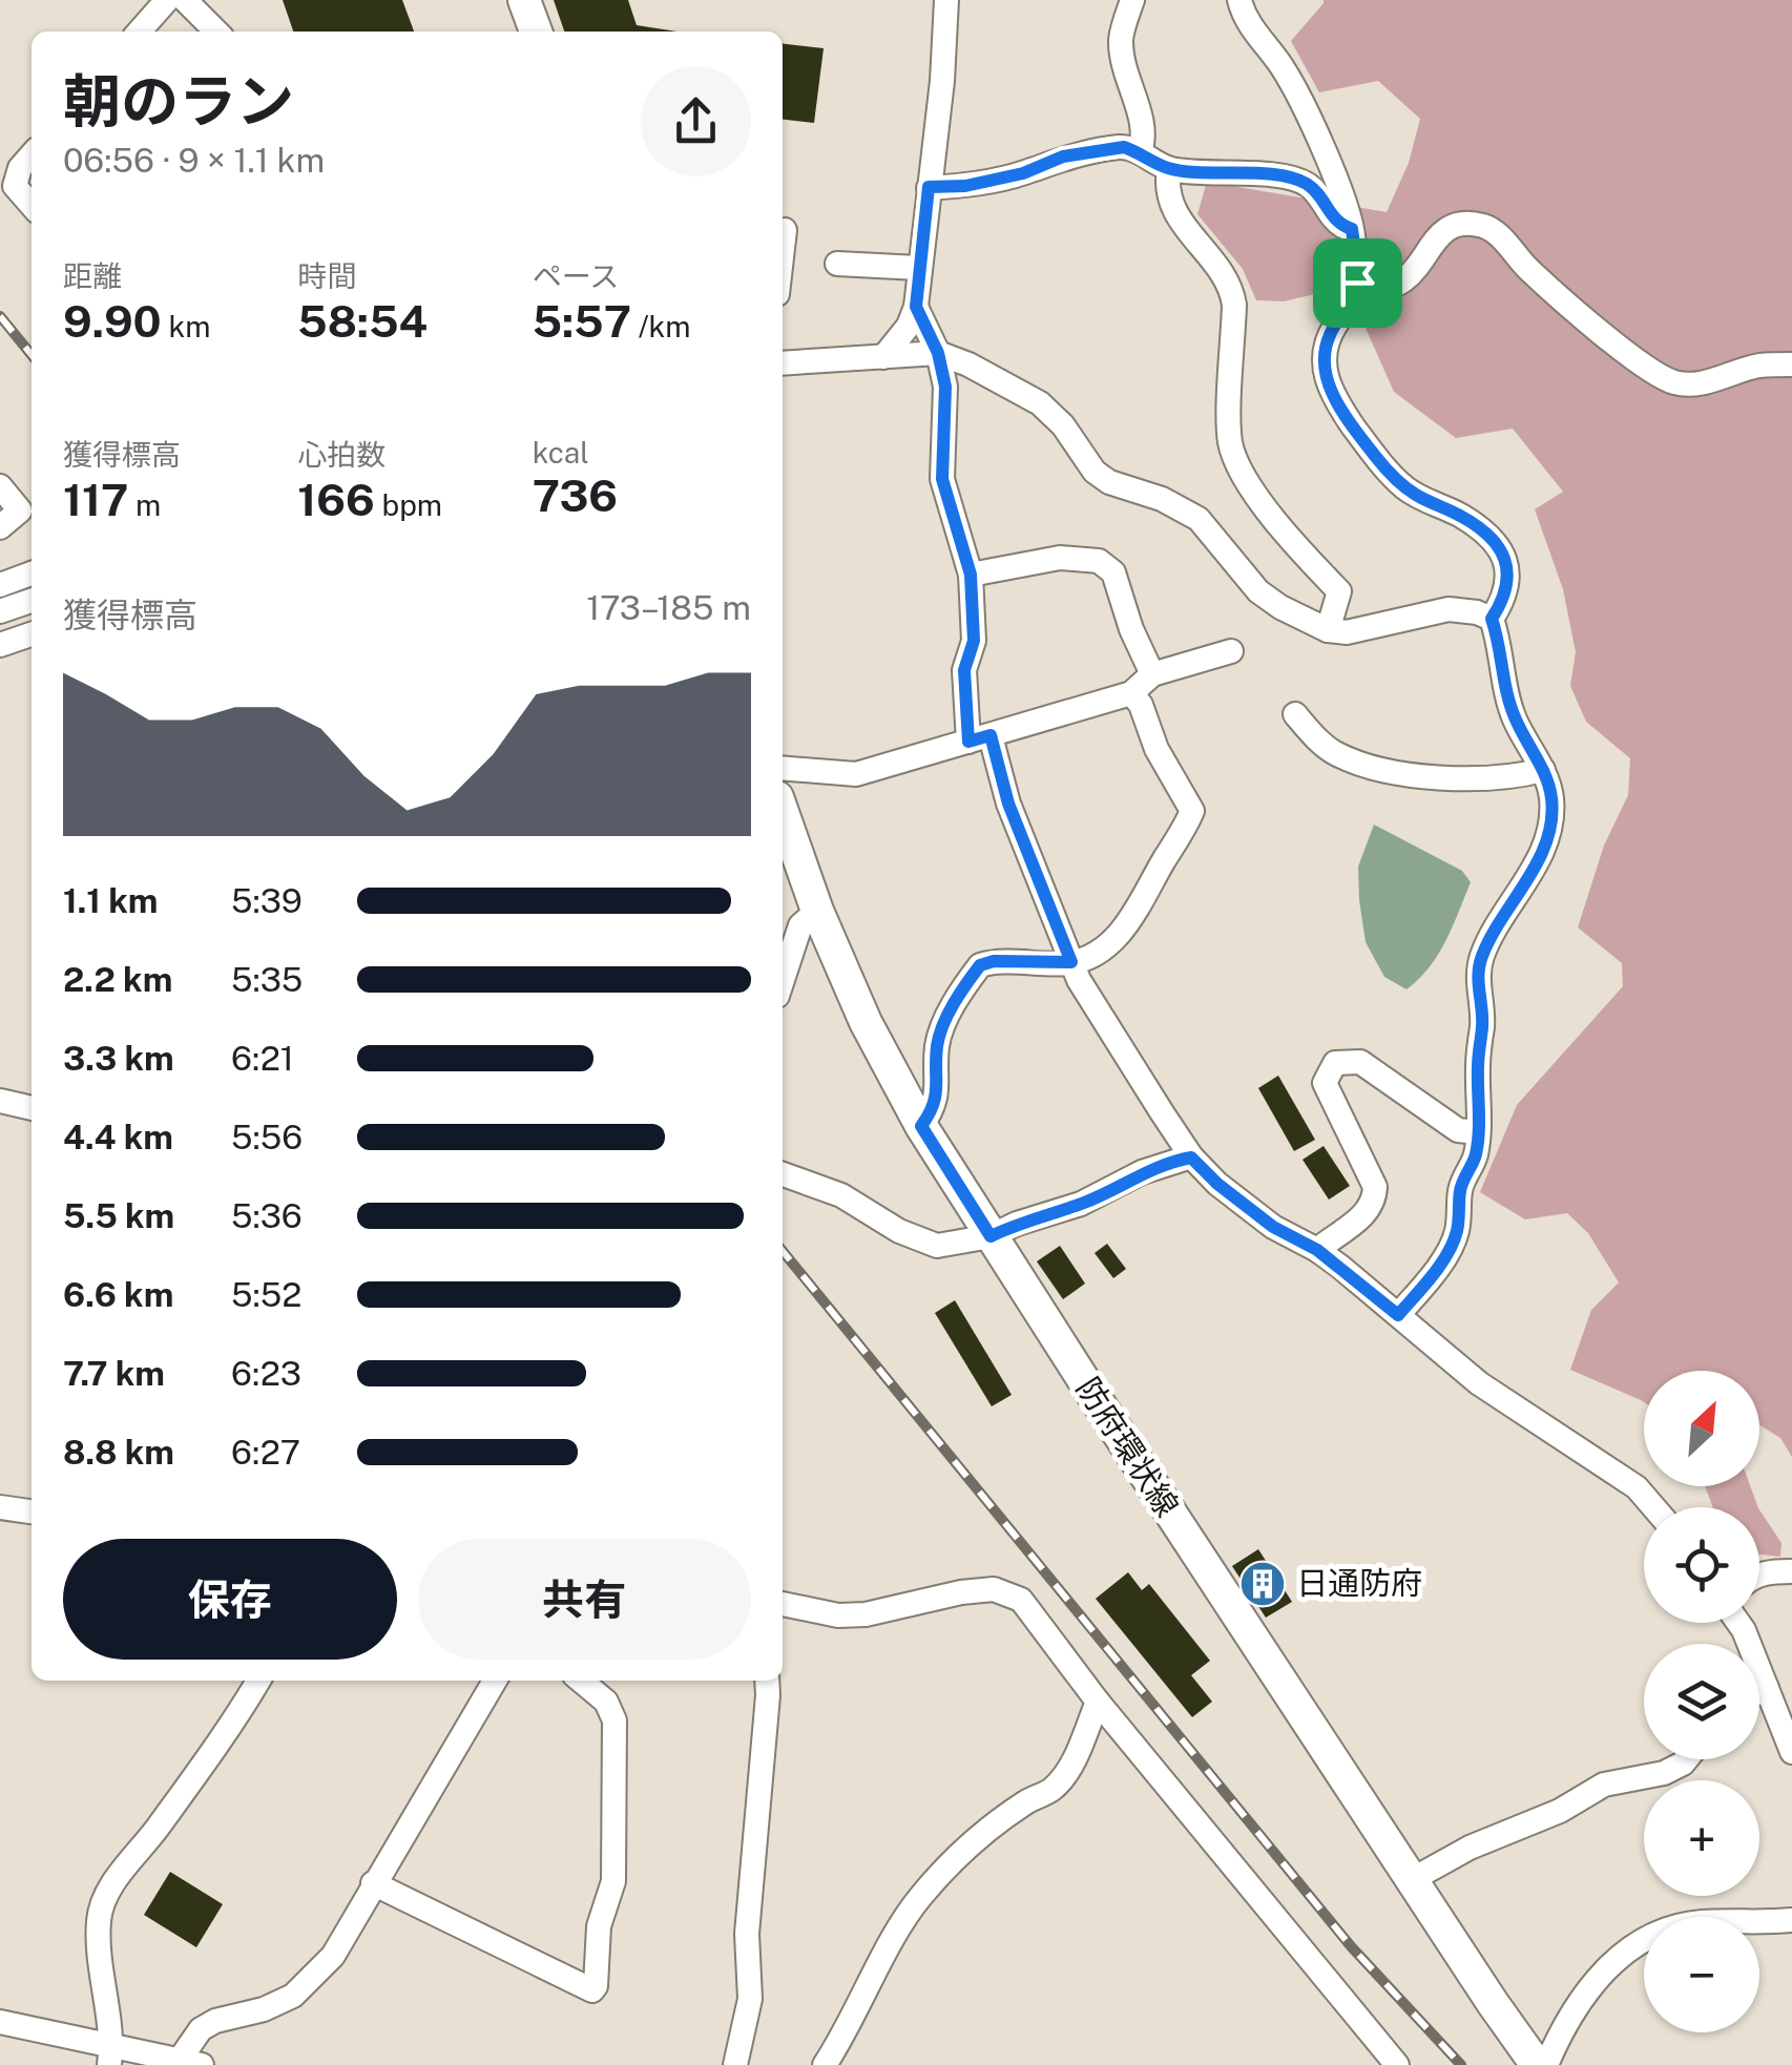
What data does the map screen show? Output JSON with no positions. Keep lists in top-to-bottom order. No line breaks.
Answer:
{"streets":{"main road":["防府環状線"]},"places":{"building":["日通防府"]},"north":"top right","page":{"heading":["朝のラン","06:56 · 9 × 1.1 km"],"stats":[["距離","9.90 km"],["時間","58:54"],["ペース","5:57 /km"],["獲得標高","117 m"],["心拍数","166 bpm"],["kcal","736"]],"chart":["獲得標高","173–185 m"],"list":[{"name":"1.1 km","note":"5:39"},{"name":"2.2 km","note":"5:35"},{"name":"3.3 km","note":"6:21"},{"name":"4.4 km","note":"5:56"},{"name":"5.5 km","note":"5:36"},{"name":"6.6 km","note":"5:52"},{"name":"7.7 km","note":"6:23"},{"name":"8.8 km","note":"6:27"}],"map_buttons":["+","−"],"buttons":["保存","共有"]}}
